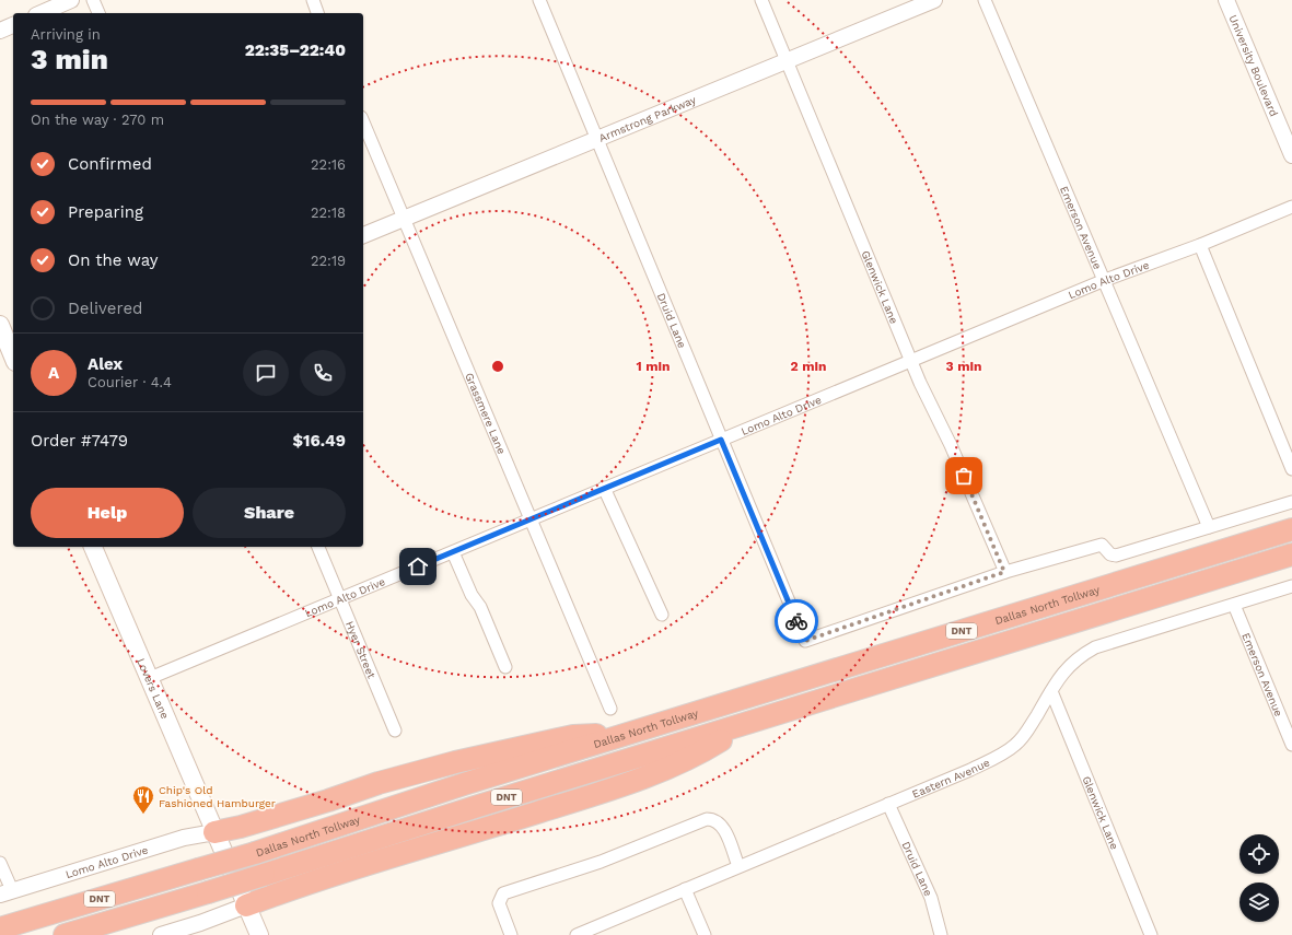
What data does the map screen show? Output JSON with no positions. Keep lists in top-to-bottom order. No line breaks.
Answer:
{"streets":{"highway":["Dallas North Tollway","DNT"],"main road":["Lovers Lane"],"street":["University Boulevard","Armstrong Parkway","Emerson Avenue","Lomo Alto Drive","Glenwick Lane","Druid Lane","Grassmere Lane","Hyer Street","Eastern Avenue"]},"crossings":[["Armstrong Parkway","Glenwick Lane"],["Armstrong Parkway","Druid Lane"],["Armstrong Parkway","Grassmere Lane"],["Emerson Avenue","Lomo Alto Drive"],["Emerson Avenue","Eastern Avenue"],["Lomo Alto Drive","Glenwick Lane"],["Lomo Alto Drive","Druid Lane"],["Lomo Alto Drive","Grassmere Lane"],["Lomo Alto Drive","Hyer Street"],["Lomo Alto Drive","Lovers Lane"],["Glenwick Lane","Druid Lane"],["Glenwick Lane","Eastern Avenue"],["Druid Lane","Eastern Avenue"]],"places":{"restaurant":["Chip's Old Fashioned Hamburger"]},"page":{"heading":["3 min","Arriving in","22:35–22:40"],"panel":["Alex","Courier · 4.4","Order #7479","$16.49"],"bar":"On the way · 270 m","list":[["Confirmed","22:16"],["Preparing","22:18"],["On the way","22:19"],"Delivered"],"round":"A","buttons":["Help","Share"]},"rings":["1 min","2 min","3 min"]}
